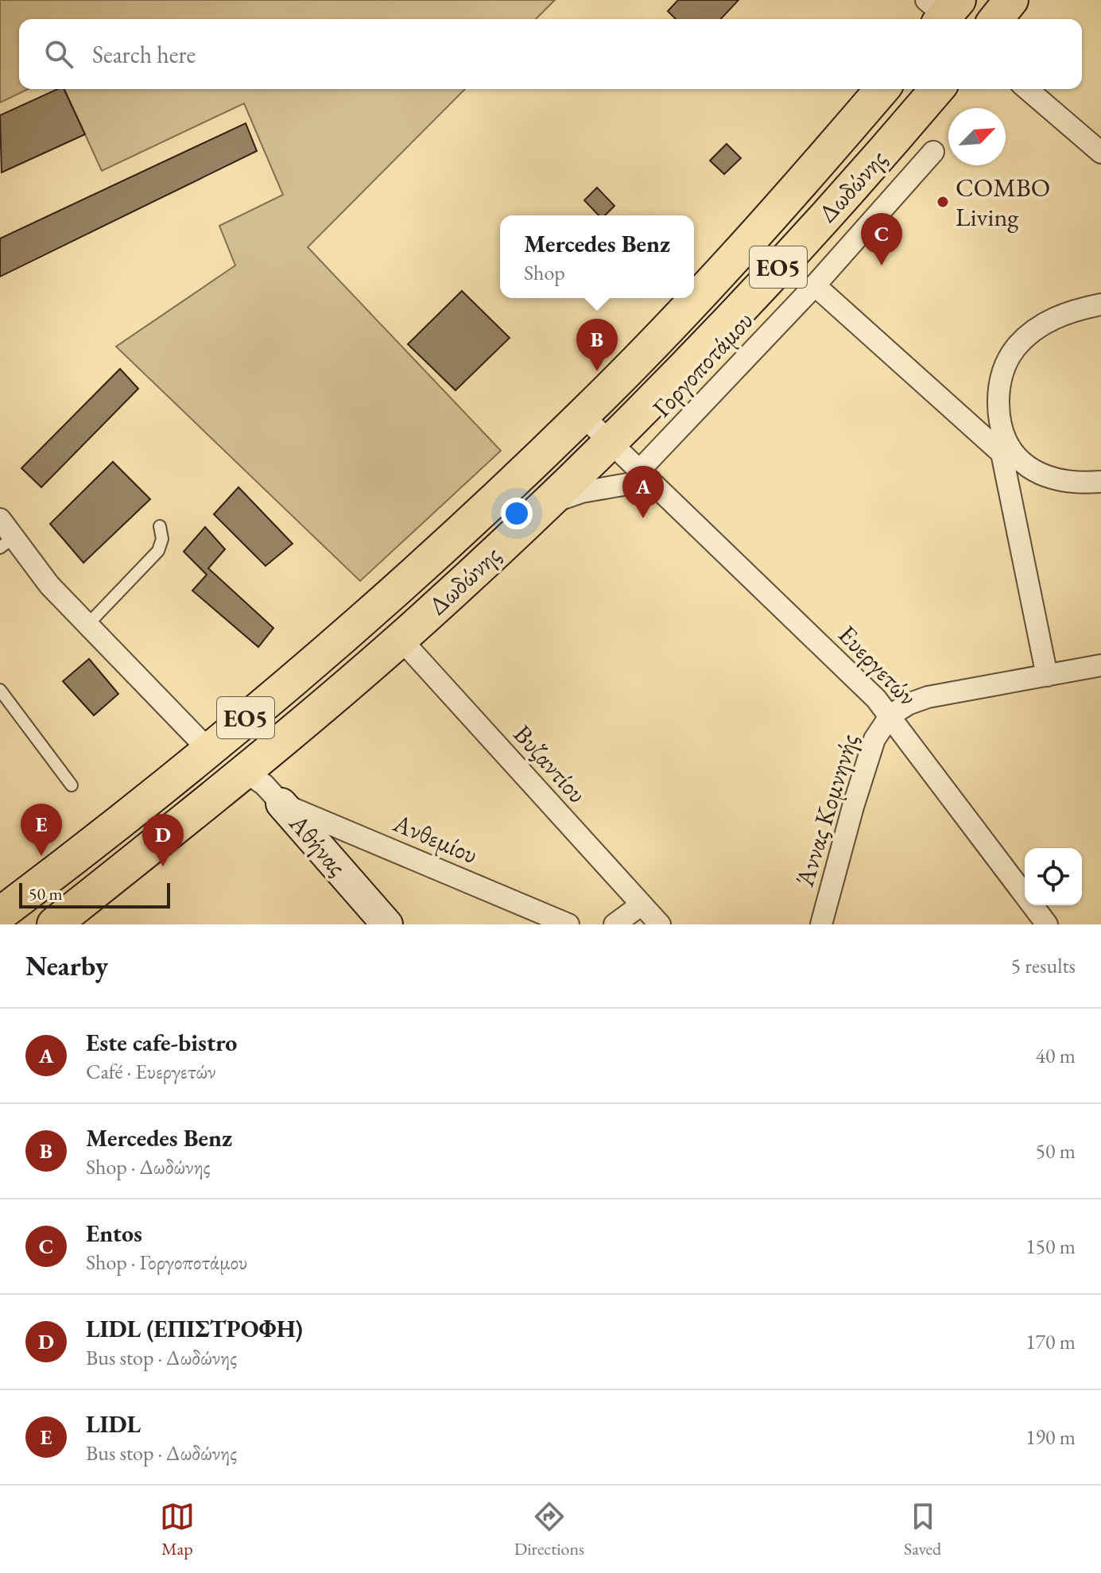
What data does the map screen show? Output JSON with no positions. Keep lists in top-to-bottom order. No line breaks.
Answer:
{"streets":{"main road":["Δωδώνης","ΕΟ5"],"street":["Γοργοποτάμου","Ευεργετών","Βυζαντίου","Άννας Κομνηνής","Ανθεμίου","Αθήνας"]},"crossings":[["Δωδώνης","Ευεργετών"],["Δωδώνης","Βυζαντίου"],["Δωδώνης","Αθήνας"],["Γοργοποτάμου","Ευεργετών"],["Ευεργετών","Άννας Κομνηνής"],["Ανθεμίου","Αθήνας"]],"places":["COMBO Living"],"scale_bar":"50 m","north":"top right","page":{"search":"Search here","pins":["C","B","A","E","D"],"popup":["Mercedes Benz","Shop"],"scale":"50 m","heading":["Nearby","5 results"],"list":[{"mark":"A","name":"Este cafe-bistro","note":"Café · Ευεργετών","value":"40 m"},{"mark":"B","name":"Mercedes Benz","note":"Shop · Δωδώνης","value":"50 m"},{"mark":"C","name":"Entos","note":"Shop · Γοργοποτάμου","value":"150 m"},{"mark":"D","name":"LIDL (ΕΠΙΣΤΡΟΦΗ)","note":"Bus stop · Δωδώνης","value":"170 m"},{"mark":"E","name":"LIDL","note":"Bus stop · Δωδώνης","value":"190 m"}],"nav":["Map","Directions","Saved"]}}
